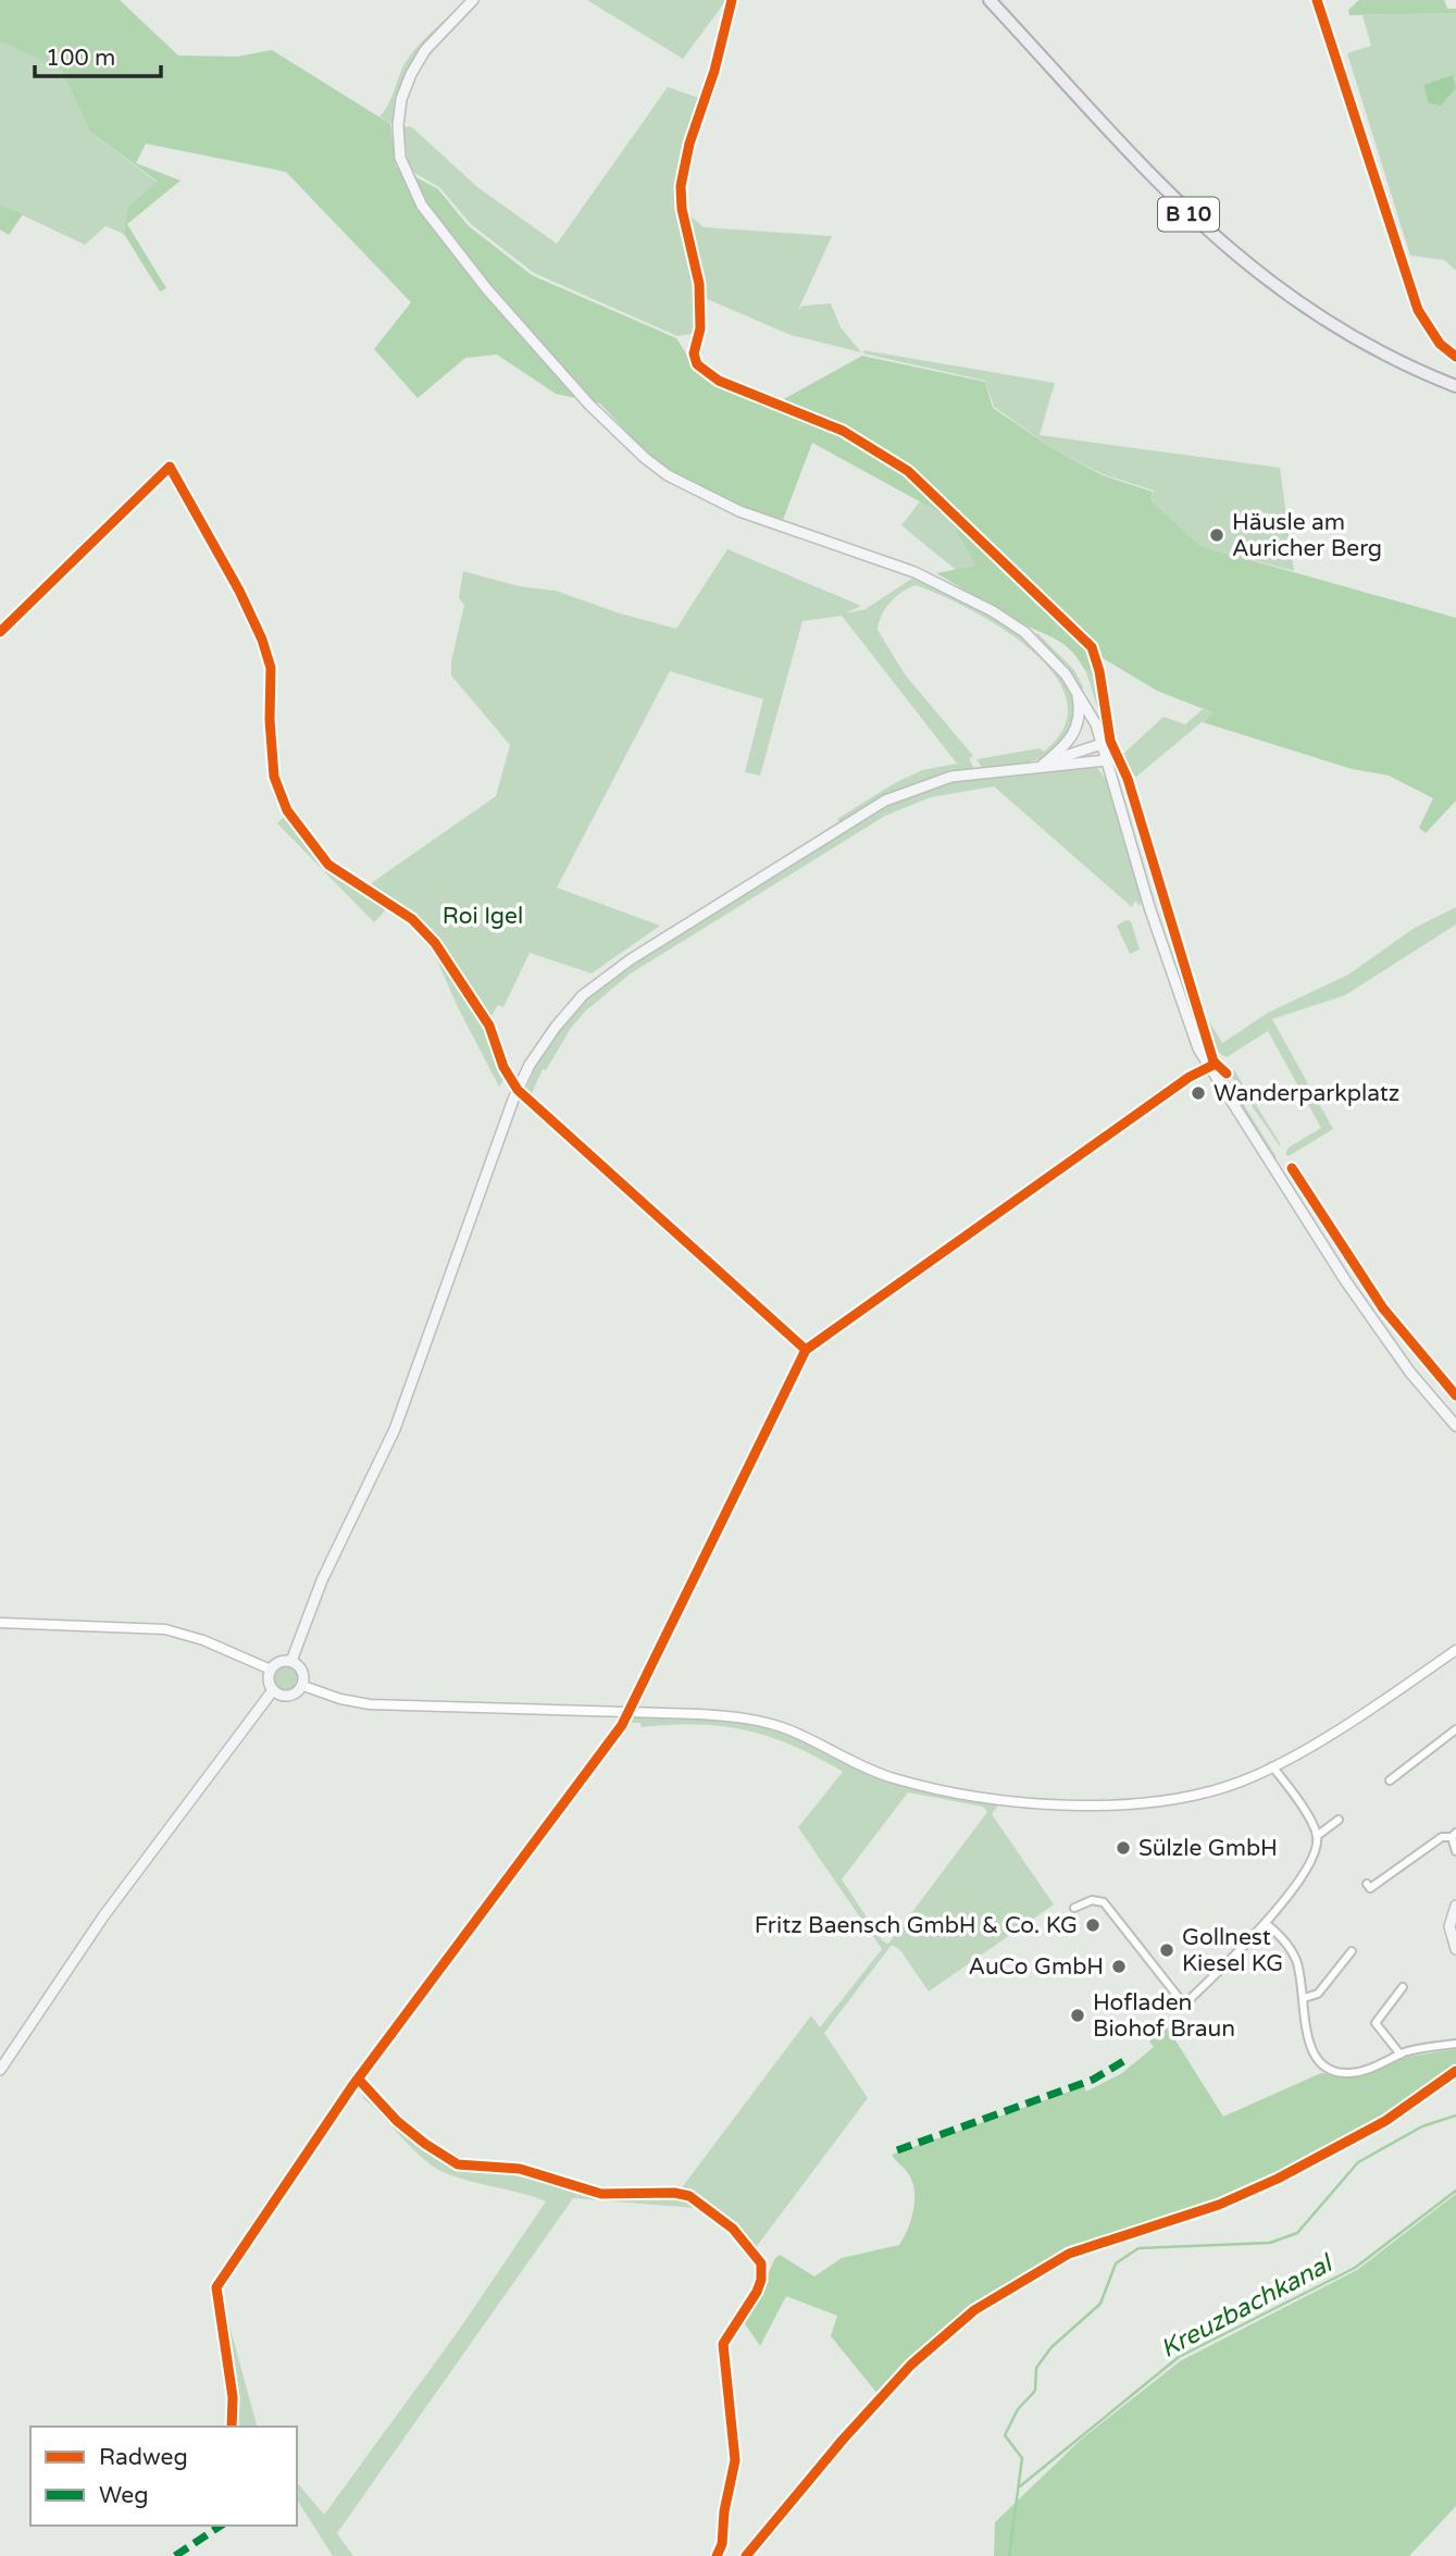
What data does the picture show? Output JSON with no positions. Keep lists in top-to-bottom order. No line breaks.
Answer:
{"streets":{"main road":["B 10"]},"water":["Kreuzbachkanal"],"parks":["Roi Igel"],"places":["Häusle am Auricher Berg","Wanderparkplatz","Sülzle GmbH","Fritz Baensch GmbH & Co. KG","Gollnest Kiesel KG","AuCo GmbH","Hofladen Biohof Braun"],"legend":["Radweg","Weg"],"scale_bar":"100 m"}
